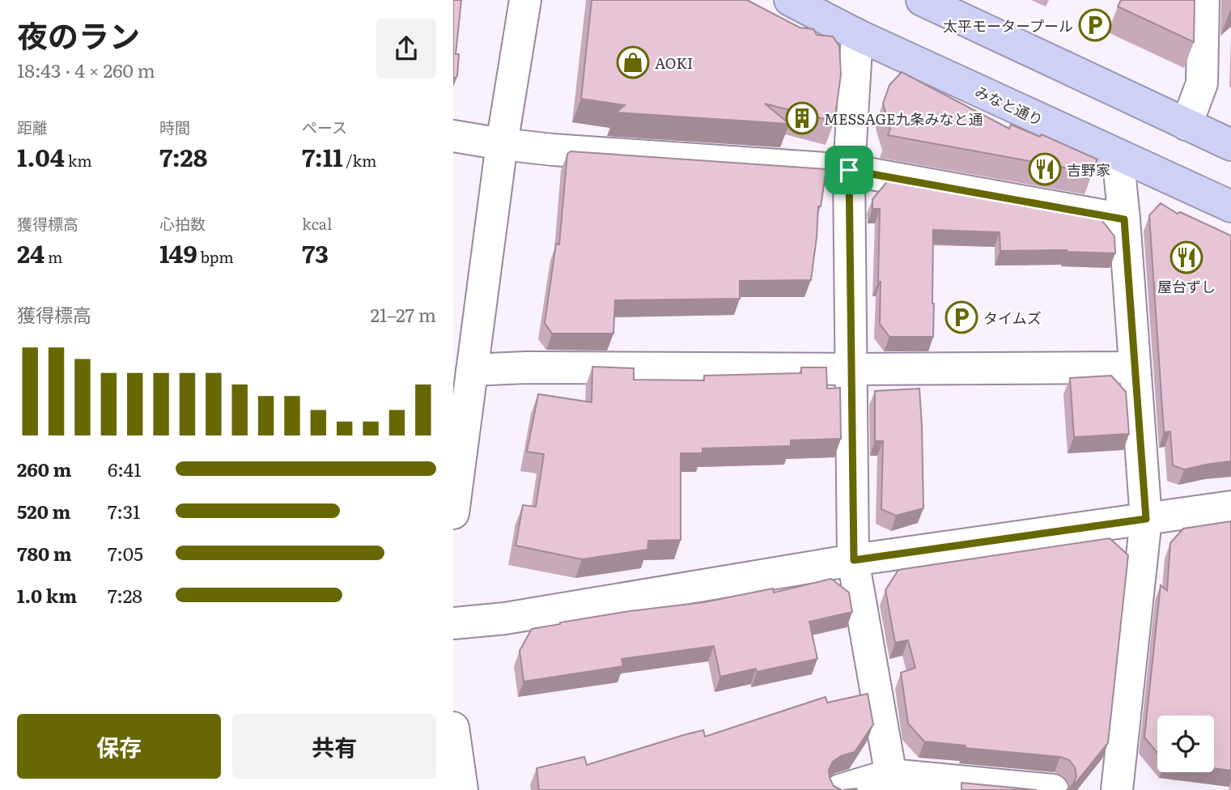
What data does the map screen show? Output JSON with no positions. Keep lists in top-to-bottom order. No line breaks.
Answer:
{"streets":{"highway":["みなと通り"]},"places":{"parking":["太平モータープール","タイムズ"],"shop":["AOKI"],"building":["MESSAGE九条みなと通"],"restaurant":["吉野家","屋台ずし"]},"page":{"heading":["夜のラン","18:43 · 4 × 260 m"],"stats":[["距離","1.04 km"],["時間","7:28"],["ペース","7:11 /km"],["獲得標高","24 m"],["心拍数","149 bpm"],["kcal","73"]],"chart":["獲得標高","21–27 m"],"list":[{"name":"260 m","note":"6:41"},{"name":"520 m","note":"7:31"},{"name":"780 m","note":"7:05"},{"name":"1.0 km","note":"7:28"}],"buttons":["保存","共有"]}}
